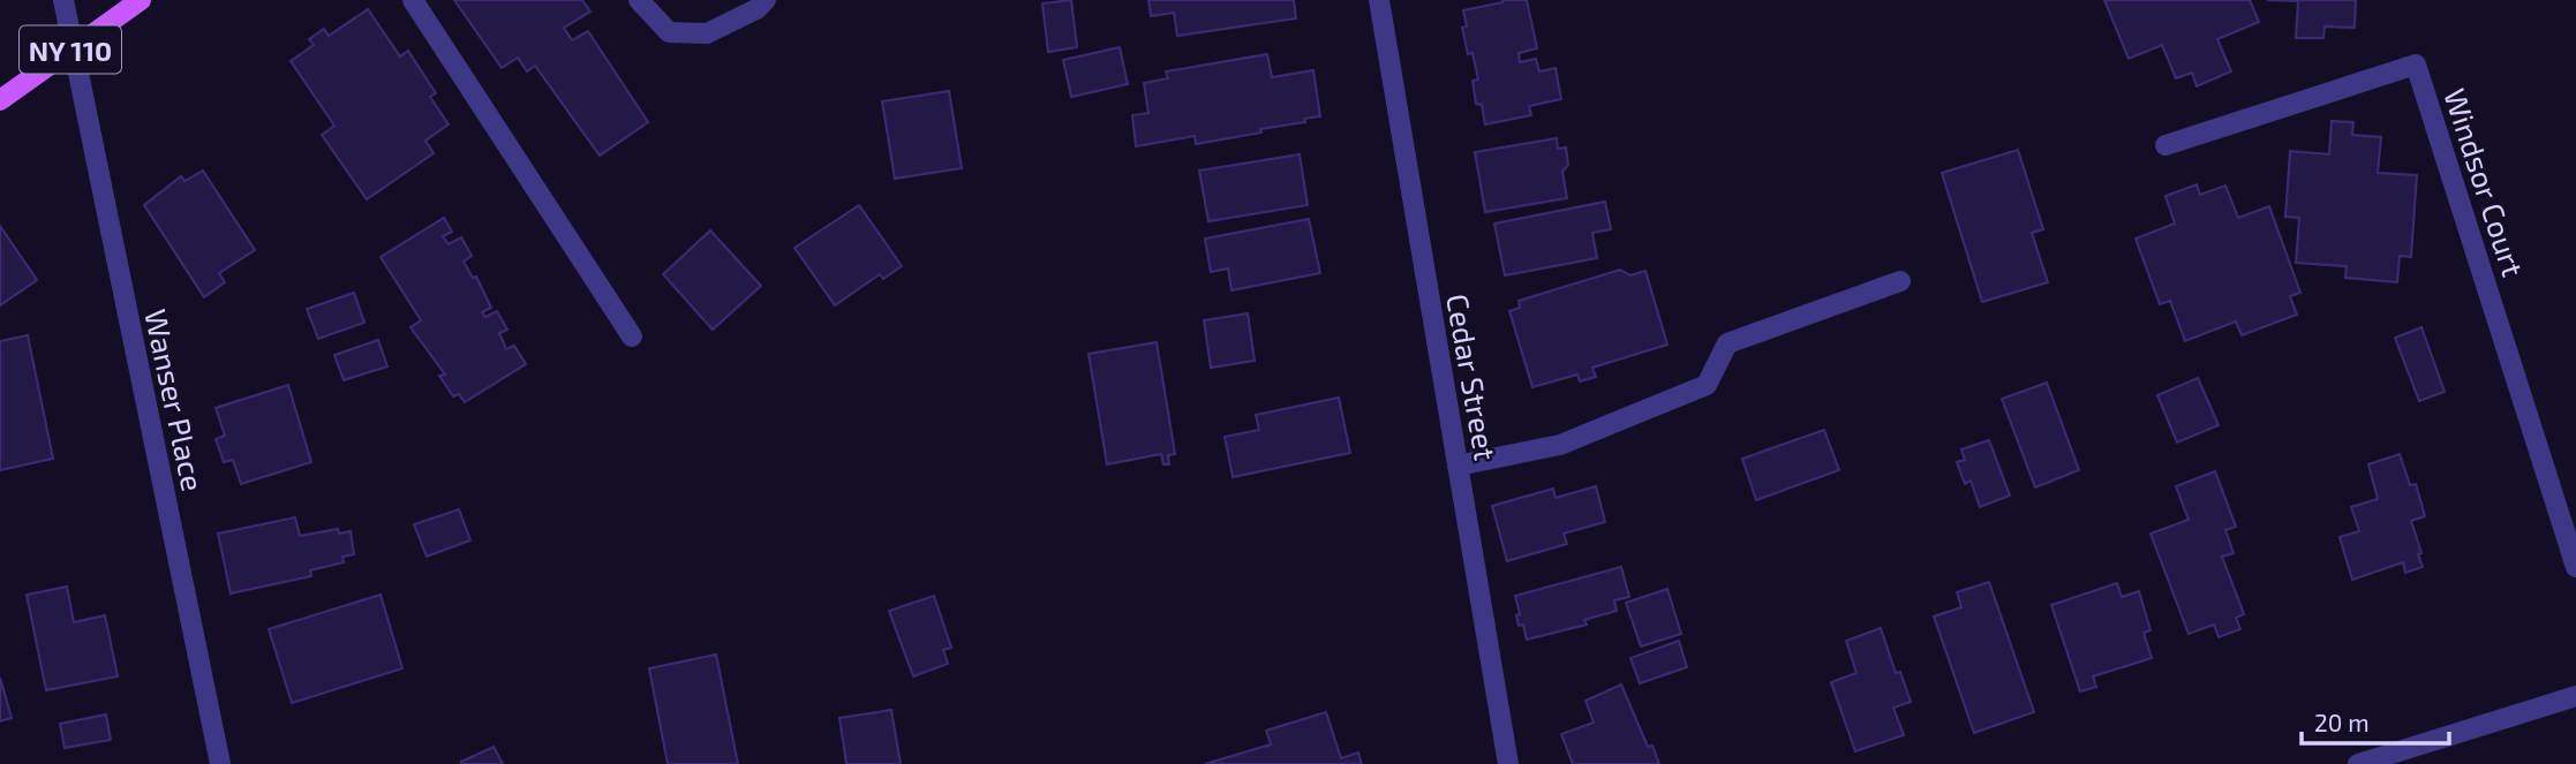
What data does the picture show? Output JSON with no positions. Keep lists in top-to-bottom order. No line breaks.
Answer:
{"streets":{"main road":["NY 110"],"street":["Windsor Court","Cedar Street","Wanser Place"]},"crossings":[["NY 110","Wanser Place"]],"scale_bar":"20 m"}
